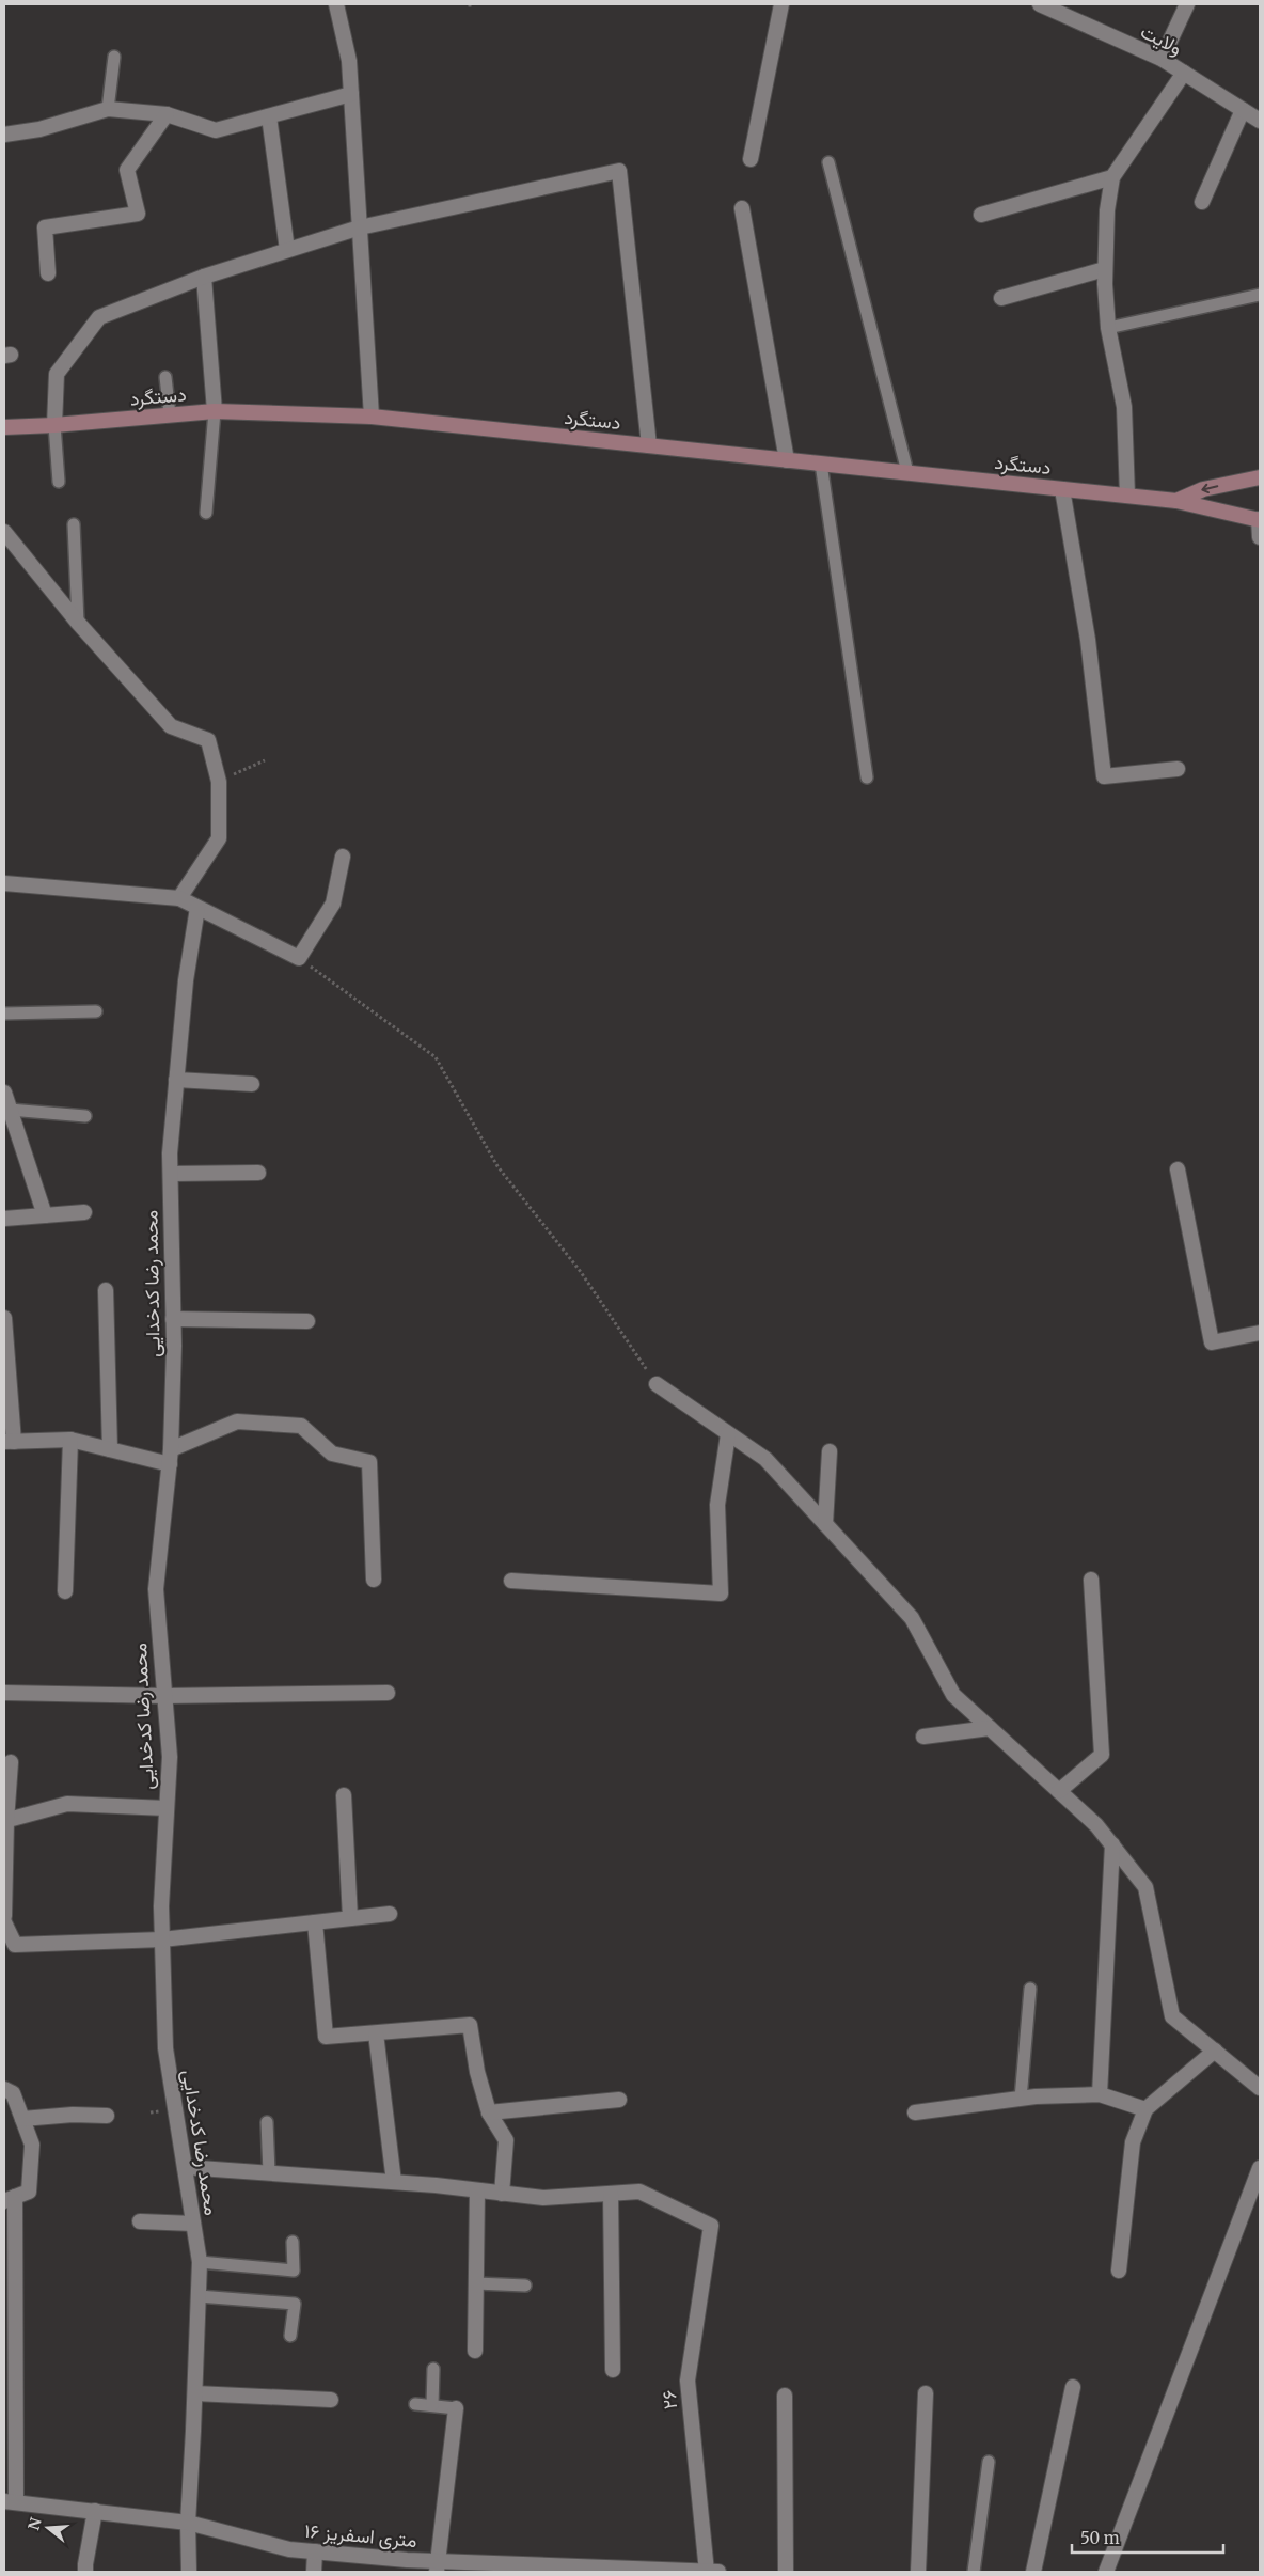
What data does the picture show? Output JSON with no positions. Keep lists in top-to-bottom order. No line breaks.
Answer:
{"streets":{"main road":["دستگرد"],"street":["ولایت","محمد رضا کدخدایی","۲۶","۱۶ متری اسفریز"]},"crossings":[["محمد رضا کدخدایی","۱۶ متری اسفریز"],["۲۶","۱۶ متری اسفریز"]],"scale_bar":"50 m","north":"left"}
